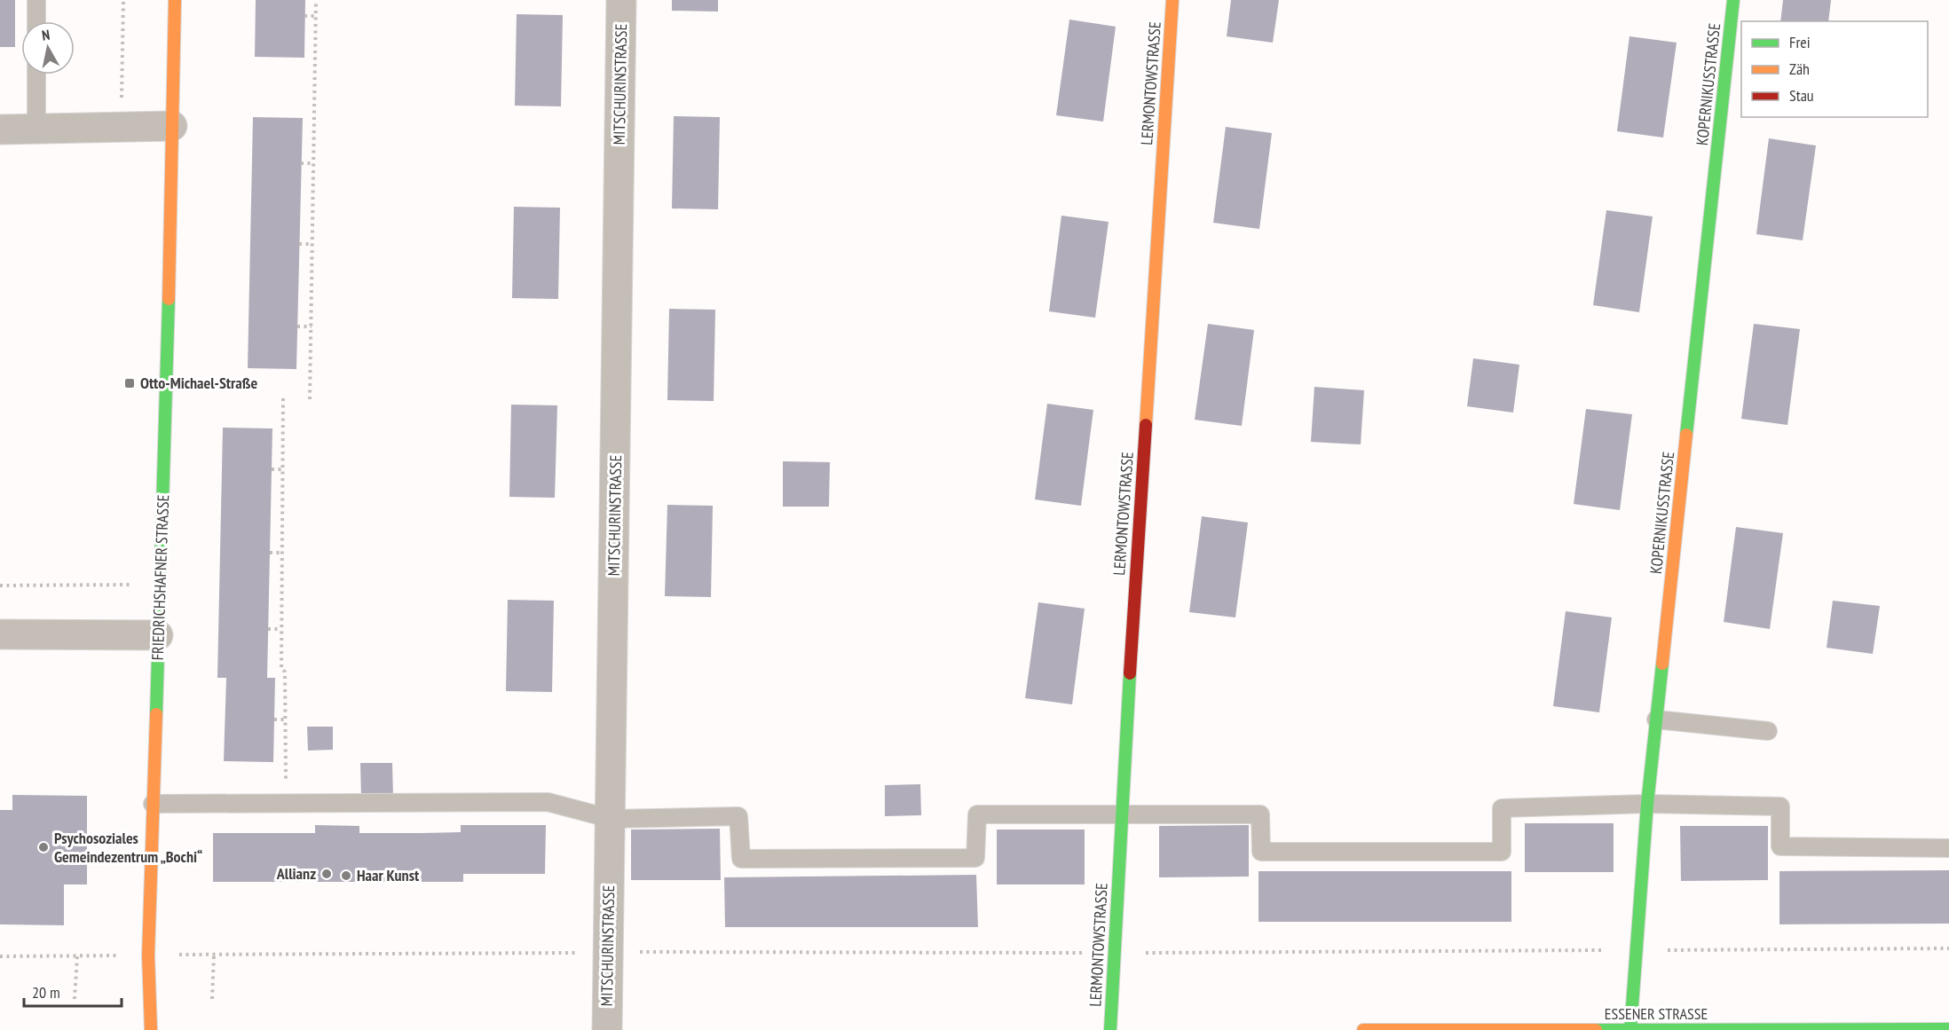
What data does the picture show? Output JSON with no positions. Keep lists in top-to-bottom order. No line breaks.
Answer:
{"streets":{"street":["LERMONTOWSTRASSE","MITSCHURINSTRASSE","KOPERNIKUSSTRASSE","FRIEDRICHSHAFNER STRASSE","ESSENER STRASSE"]},"crossings":[["KOPERNIKUSSTRASSE","ESSENER STRASSE"]],"places":{"transit":["Otto-Michael-Straße"],"other":["Psychosoziales Gemeindezentrum „Bochi“","Allianz","Haar Kunst"]},"legend":["Frei","Zäh","Stau"],"scale_bar":"20 m","north":"top"}
